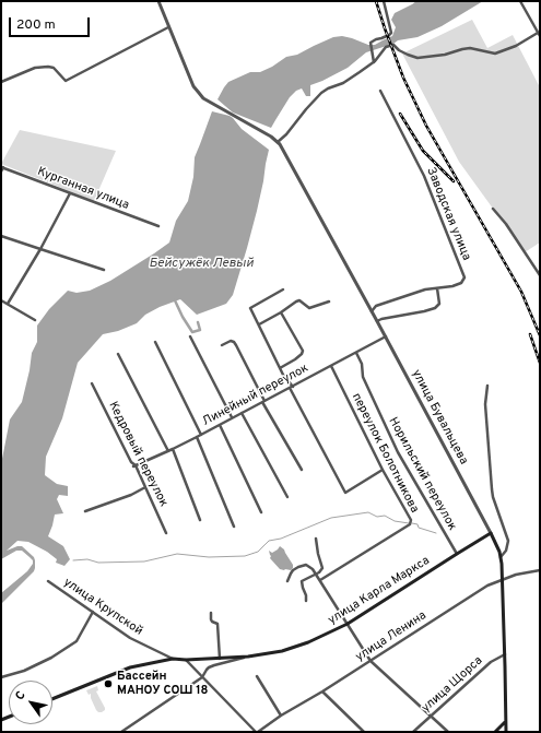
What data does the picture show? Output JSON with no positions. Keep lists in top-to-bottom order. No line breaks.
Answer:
{"streets":{"main road":["улица Бувальцева","улица Карла Маркса"],"street":["Курганная улица","Заводская улица","Линейный переулок","переулок Болотникова","Кедровый переулок","Норильский переулок","улица Крупской","улица Ленина","улица Щорса"]},"crossings":[["Заводская улица","улица Бувальцева"],["Линейный переулок","улица Бувальцева"],["Линейный переулок","переулок Болотникова"],["Линейный переулок","Кедровый переулок"],["Линейный переулок","Норильский переулок"],["улица Бувальцева","улица Карла Маркса"],["улица Бувальцева","улица Ленина"],["улица Бувальцева","улица Щорса"],["Норильский переулок","улица Карла Маркса"],["улица Карла Маркса","улица Крупской"]],"water":["Бейсужёк Левый"],"places":["Бассейн МАНОУ СОШ 18"],"scale_bar":"200 m","north":"top left"}
